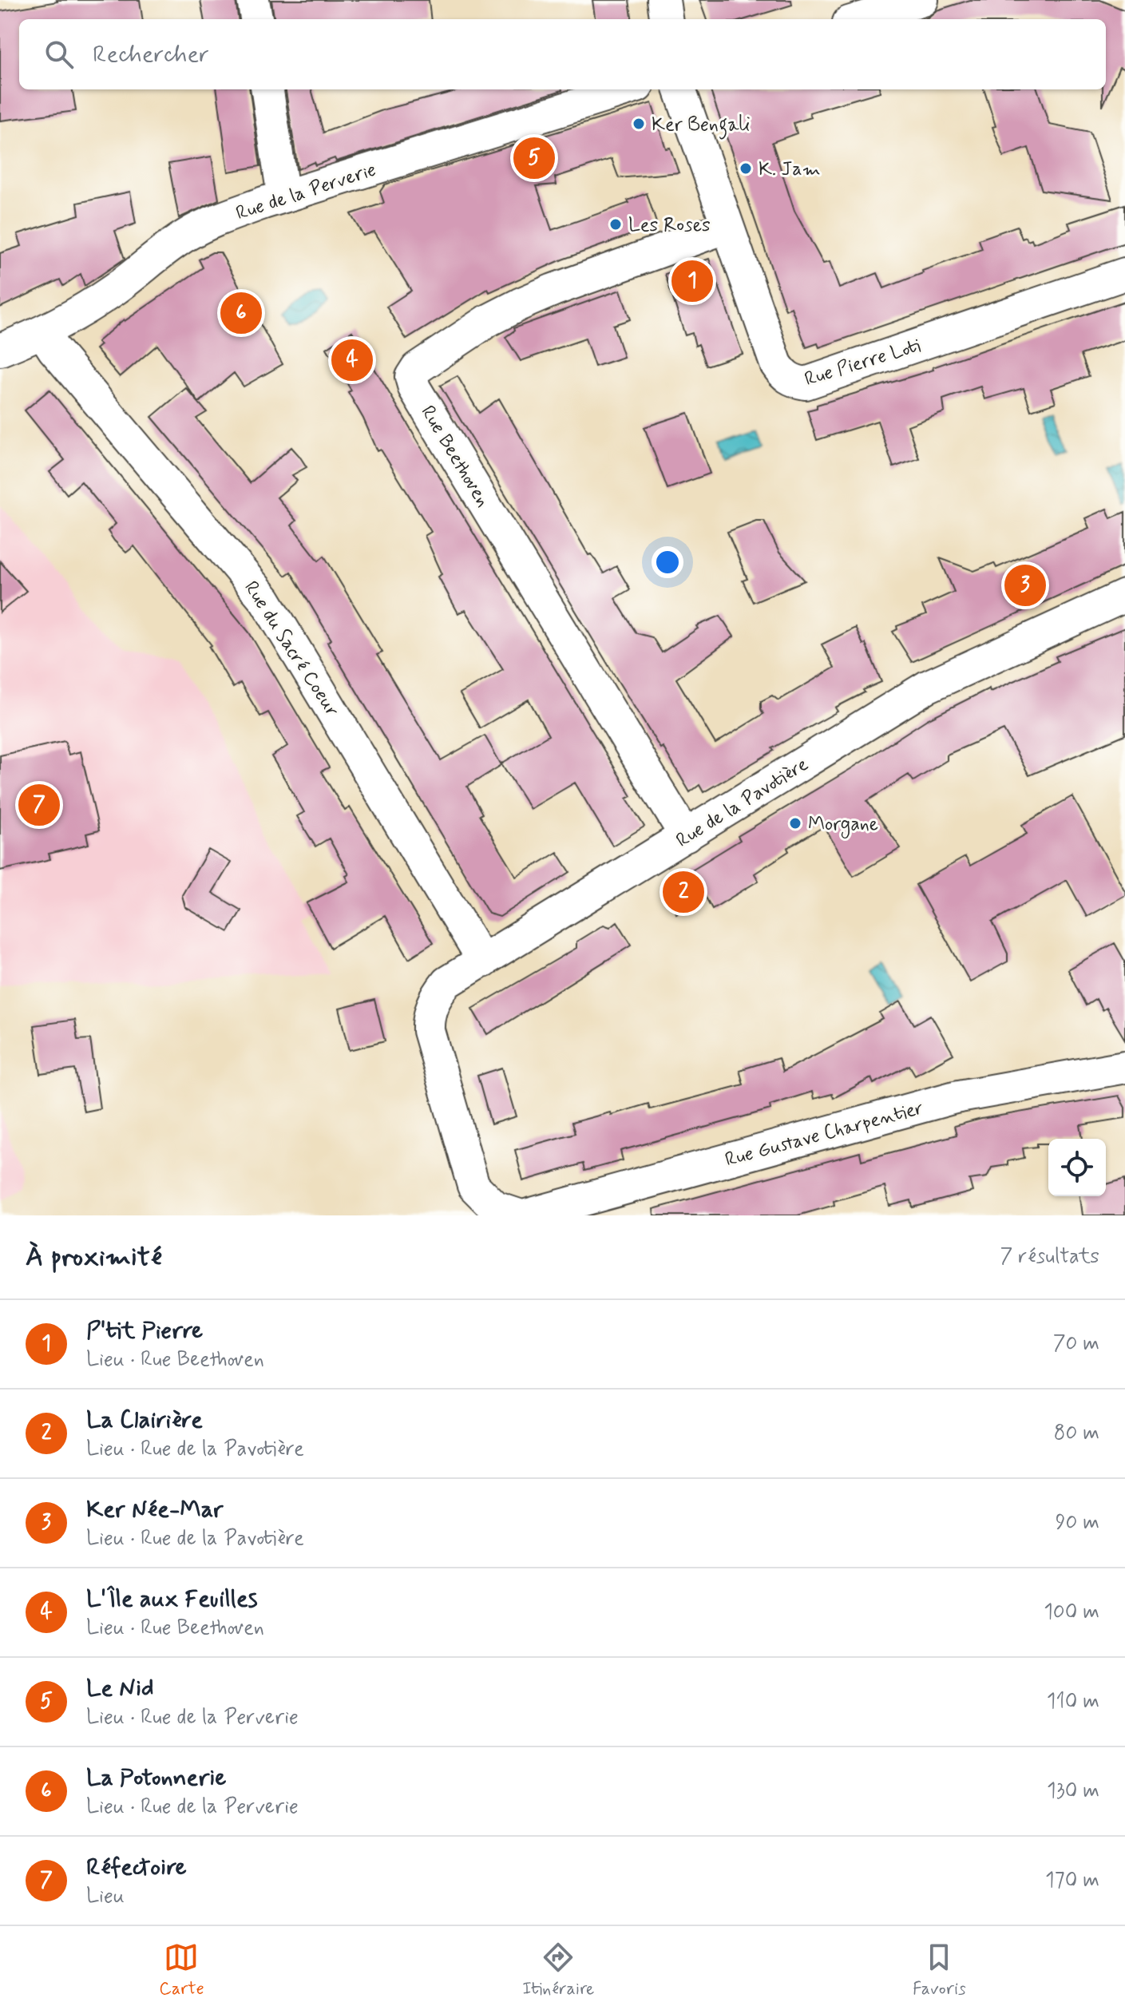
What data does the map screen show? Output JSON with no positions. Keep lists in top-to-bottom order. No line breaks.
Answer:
{"streets":{"street":["Rue de la Perverie","Rue Pierre Loti","Rue Beethoven","Rue du Sacré Coeur","Rue de la Pavotière","Rue Gustave Charpentier"]},"crossings":[["Rue de la Perverie","Rue du Sacré Coeur"],["Rue Pierre Loti","Rue Beethoven"],["Rue Beethoven","Rue de la Pavotière"],["Rue du Sacré Coeur","Rue de la Pavotière"]],"places":["Ker Bengali","K. Jam","Les Roses","Morgane"],"page":{"search":"Rechercher","pins":["5","1","6","4","3","7","2"],"heading":["À proximité","7 résultats"],"list":[{"mark":"1","name":"P'tit Pierre","note":"Lieu · Rue Beethoven","value":"70 m"},{"mark":"2","name":"La Clairière","note":"Lieu · Rue de la Pavotière","value":"80 m"},{"mark":"3","name":"Ker Née-Mar","note":"Lieu · Rue de la Pavotière","value":"90 m"},{"mark":"4","name":"L'Île aux Feuilles","note":"Lieu · Rue Beethoven","value":"100 m"},{"mark":"5","name":"Le Nid","note":"Lieu · Rue de la Perverie","value":"110 m"},{"mark":"6","name":"La Potonnerie","note":"Lieu · Rue de la Perverie","value":"130 m"},{"mark":"7","name":"Réfectoire","note":"Lieu","value":"170 m"}],"nav":["Carte","Itinéraire","Favoris"]}}
